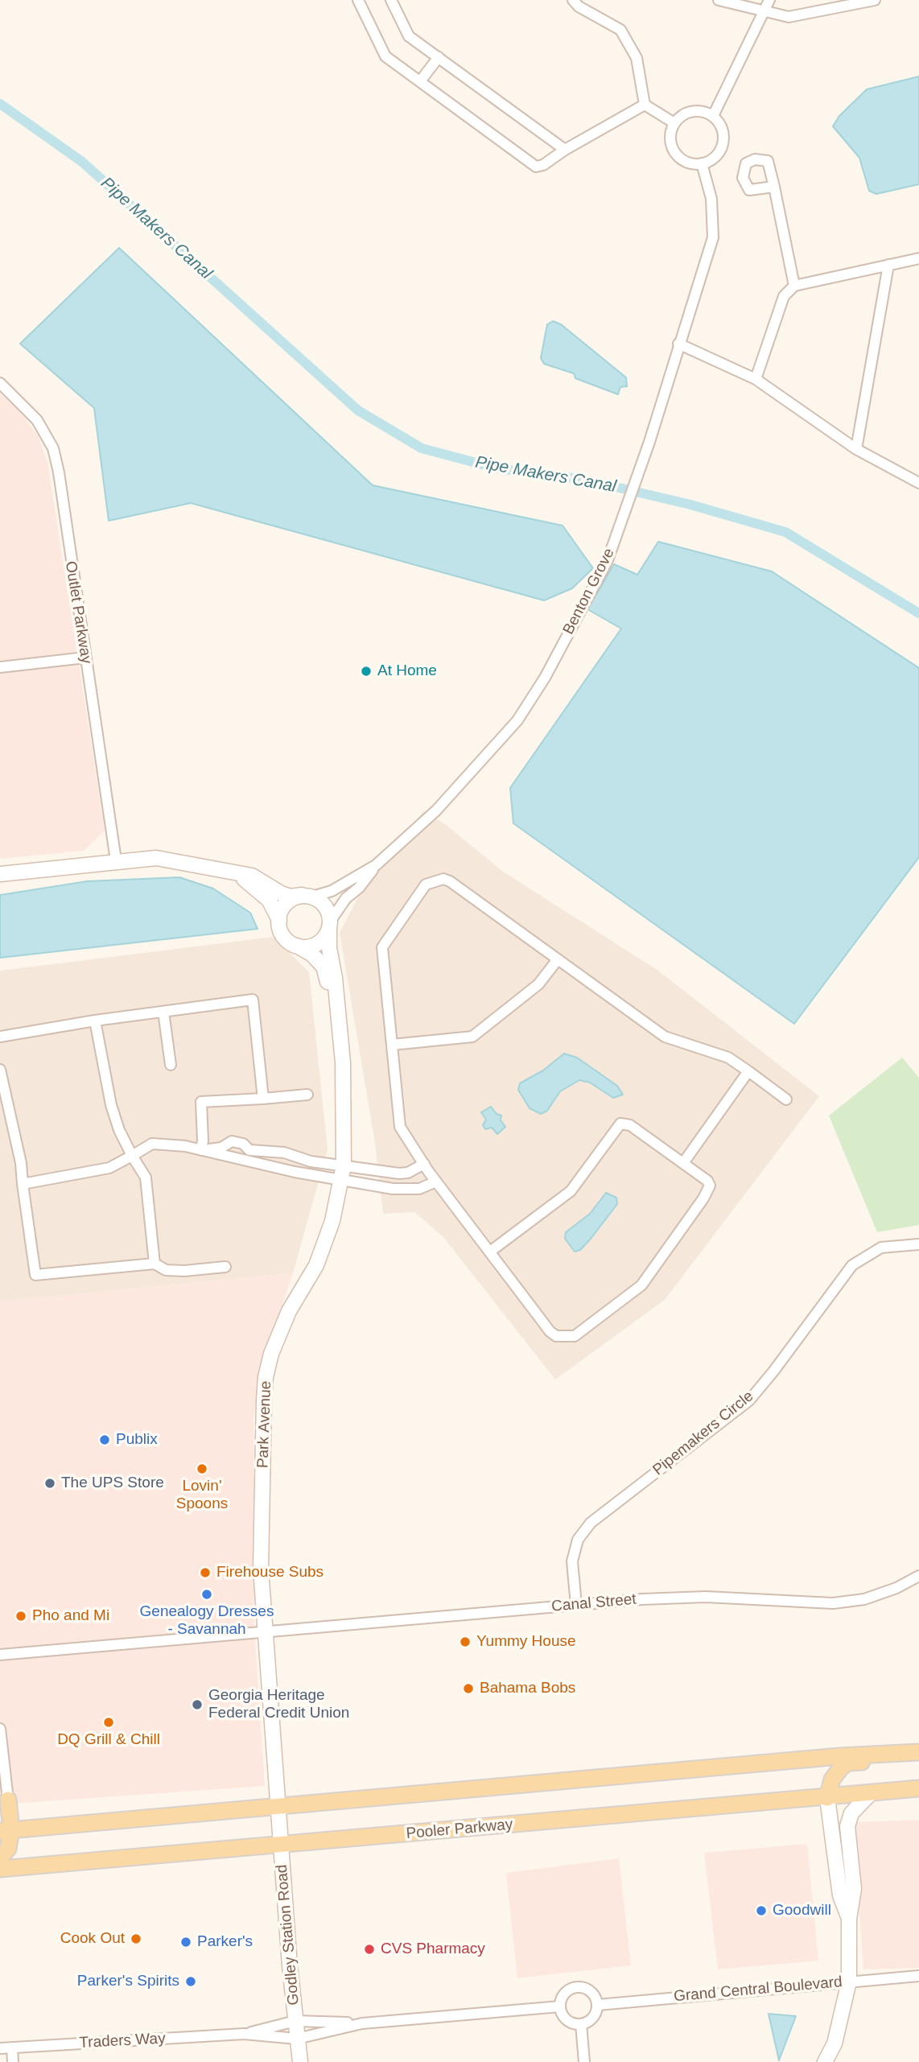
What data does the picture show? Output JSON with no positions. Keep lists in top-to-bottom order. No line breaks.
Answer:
{"streets":{"main road":["Pooler Parkway"],"street":["Benton Grove","Outlet Parkway","Park Avenue","Pipemakers Circle","Canal Street","Godley Station Road","Grand Central Boulevard","Traders Way"]},"crossings":[["Benton Grove","Park Avenue"],["Park Avenue","Canal Street"],["Park Avenue","Godley Station Road"],["Pipemakers Circle","Canal Street"],["Pooler Parkway","Godley Station Road"],["Godley Station Road","Traders Way"]],"water":["Pipe Makers Canal"],"places":["At Home","Publix","Lovin' Spoons","The UPS Store","Firehouse Subs","Genealogy Dresses - Savannah","Pho and Mi","Yummy House","Bahama Bobs","Georgia Heritage Federal Credit Union","DQ Grill & Chill","Goodwill","Cook Out","Parker's","CVS Pharmacy","Parker's Spirits"]}
